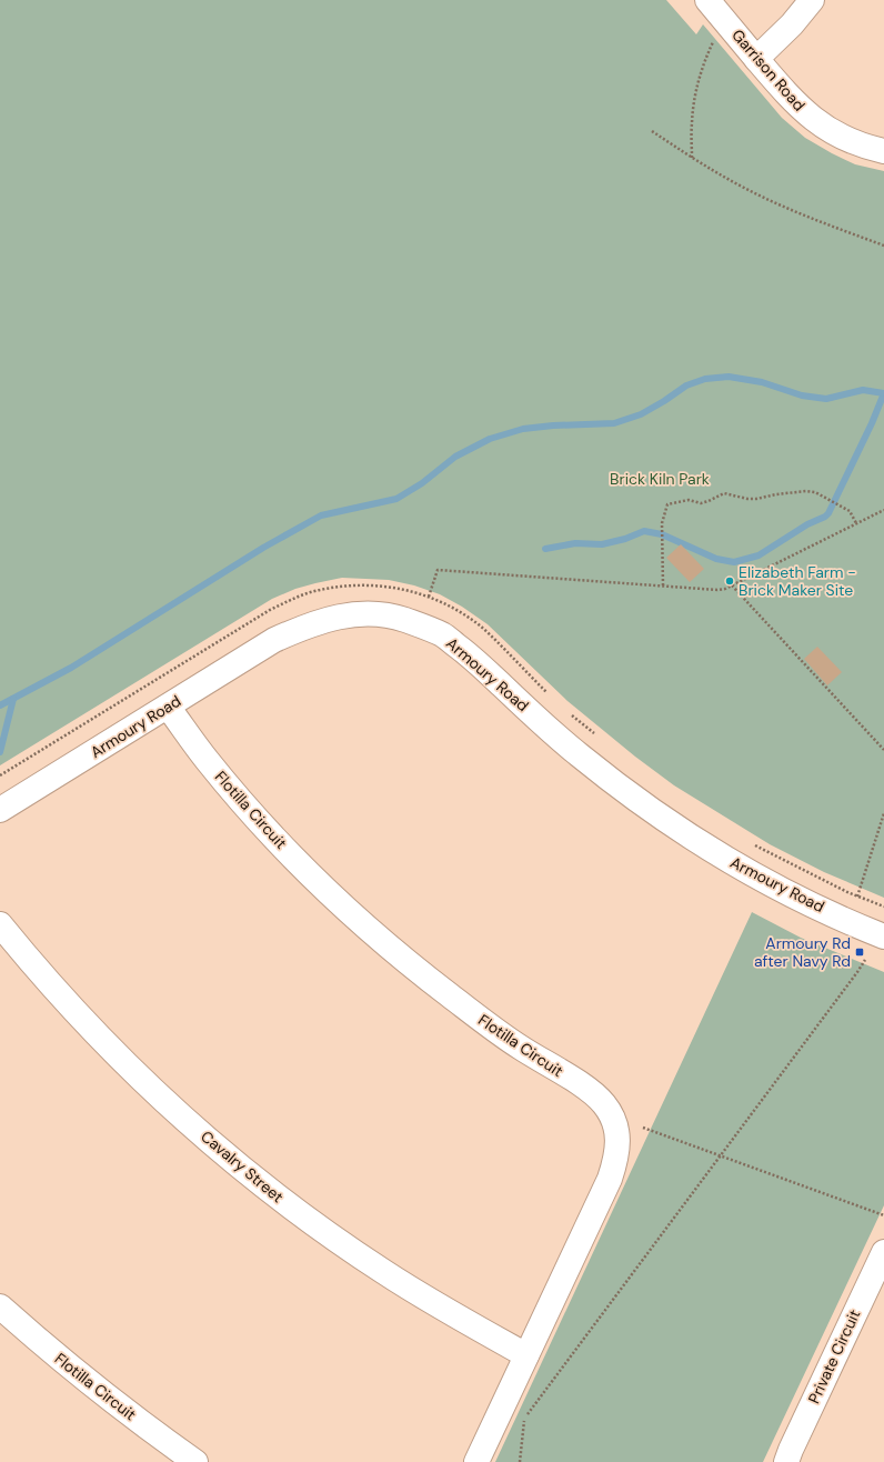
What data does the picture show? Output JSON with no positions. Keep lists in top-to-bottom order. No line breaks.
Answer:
{"streets":{"street":["Garrison Road","Armoury Road","Flotilla Circuit","Cavalry Street","Private Circuit"]},"crossings":[["Armoury Road","Flotilla Circuit"],["Flotilla Circuit","Cavalry Street"]],"parks":["Brick Kiln Park"],"places":{"other":["Elizabeth Farm - Brick Maker Site"],"transit":["Armoury Rd after Navy Rd"]}}
